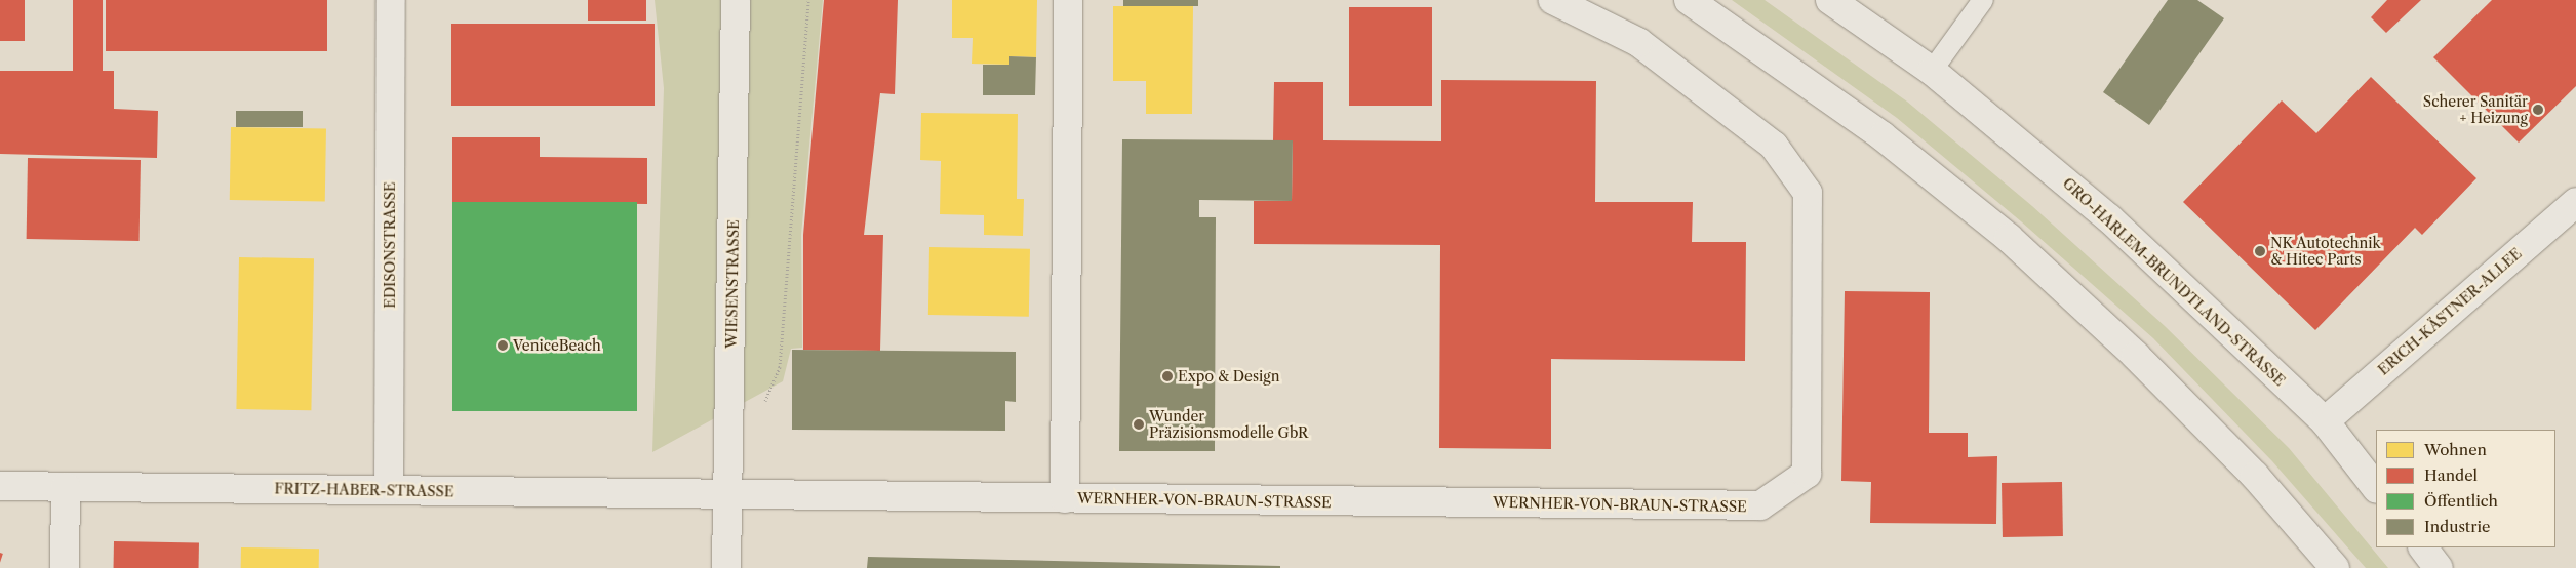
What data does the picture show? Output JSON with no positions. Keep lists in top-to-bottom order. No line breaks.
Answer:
{"streets":{"street":["EDISONSTRASSE","GRO-HARLEM-BRUNDTLAND-STRASSE","WIESENSTRASSE","ERICH-KÄSTNER-ALLEE","FRITZ-HABER-STRASSE","WERNHER-VON-BRAUN-STRASSE"]},"crossings":[["EDISONSTRASSE","FRITZ-HABER-STRASSE"],["GRO-HARLEM-BRUNDTLAND-STRASSE","ERICH-KÄSTNER-ALLEE"],["WIESENSTRASSE","FRITZ-HABER-STRASSE"],["WIESENSTRASSE","WERNHER-VON-BRAUN-STRASSE"],["FRITZ-HABER-STRASSE","WERNHER-VON-BRAUN-STRASSE"]],"places":["Scherer Sanitär + Heizung","NK Autotechnik & Hitec Parts","VeniceBeach","Expo & Design","Wunder Präzisionsmodelle GbR"],"legend":["Wohnen","Handel","Öffentlich","Industrie"]}
